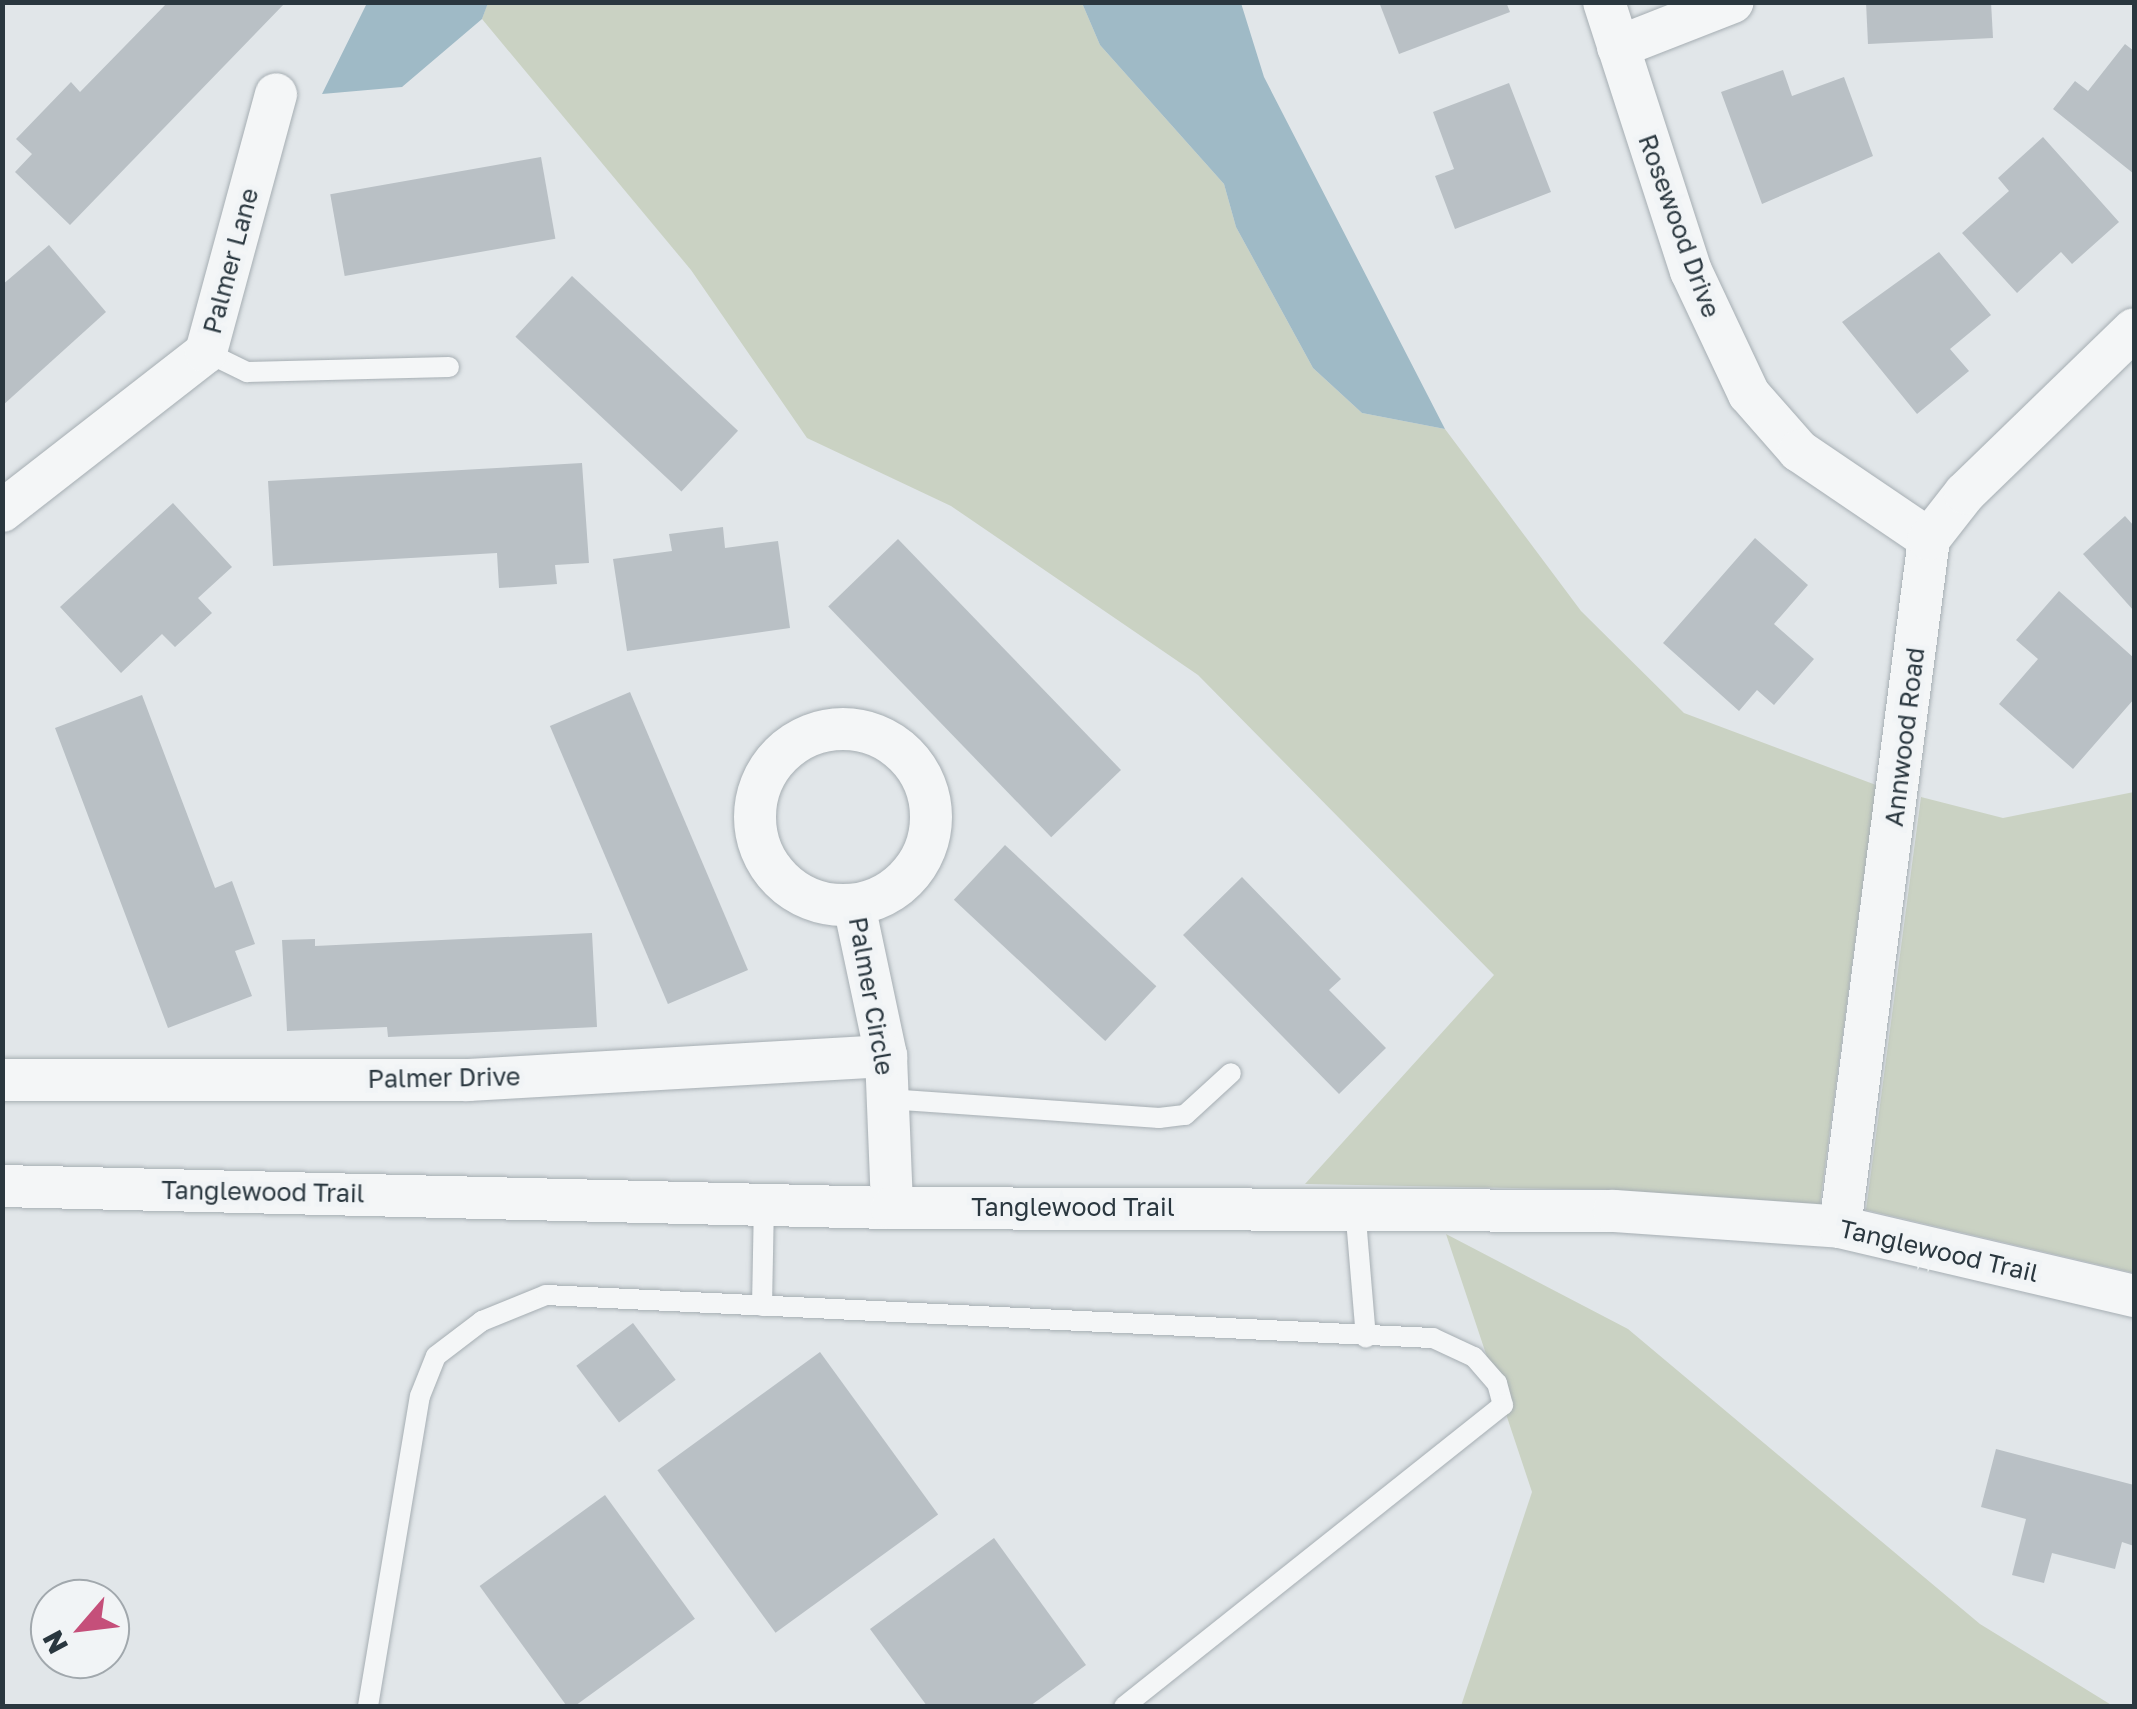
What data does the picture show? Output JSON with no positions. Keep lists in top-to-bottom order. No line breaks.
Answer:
{"streets":{"street":["Rosewood Drive","Palmer Lane","Annwood Road","Palmer Circle","Palmer Drive","Tanglewood Trail"]},"crossings":[["Rosewood Drive","Annwood Road"],["Annwood Road","Tanglewood Trail"],["Palmer Circle","Palmer Drive"],["Palmer Circle","Tanglewood Trail"]],"north":"bottom left"}
